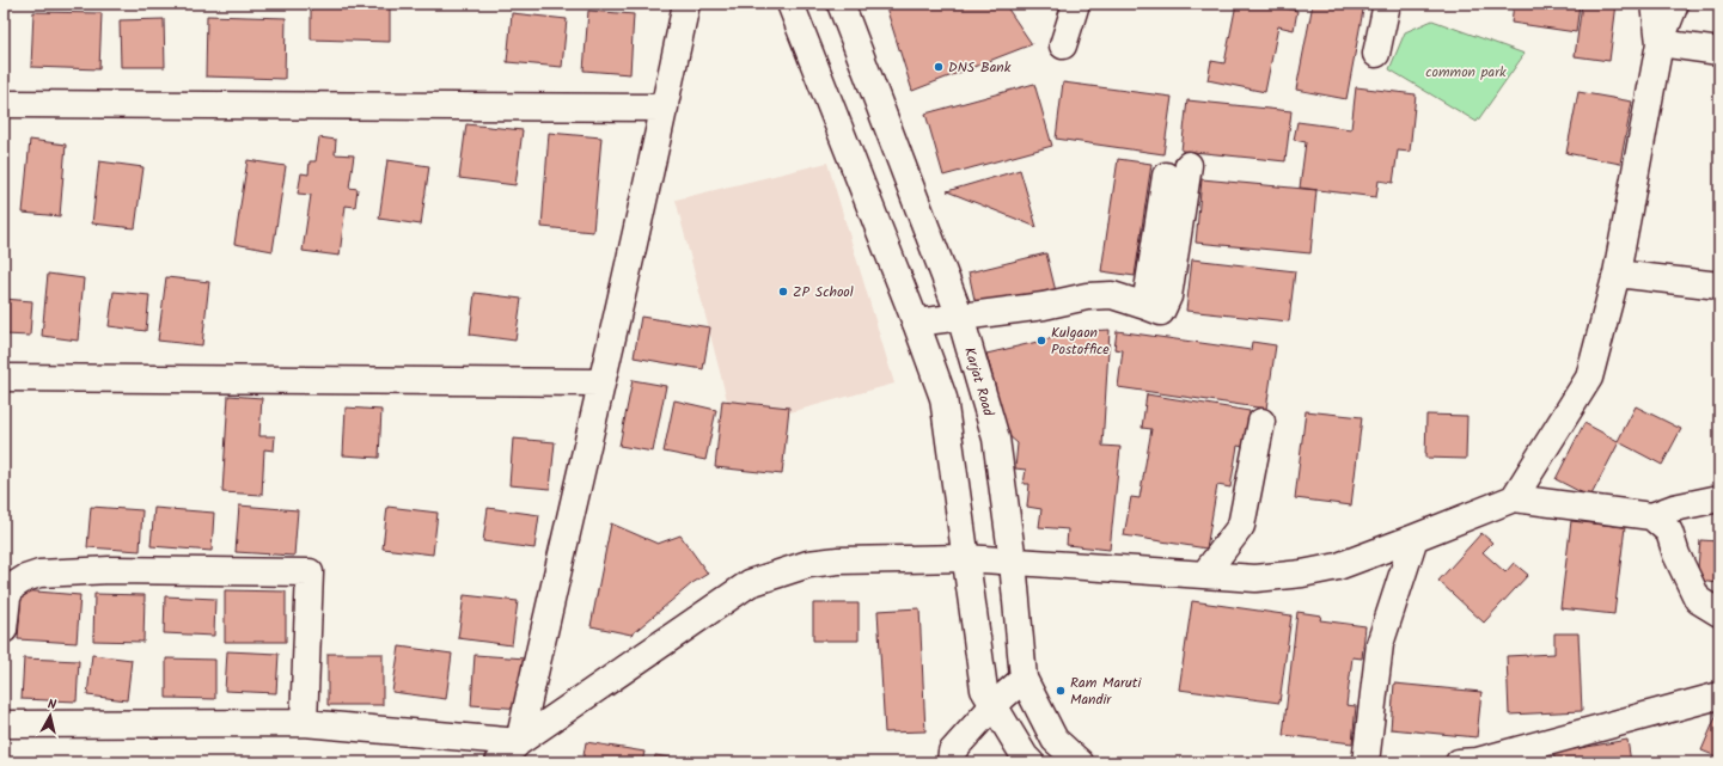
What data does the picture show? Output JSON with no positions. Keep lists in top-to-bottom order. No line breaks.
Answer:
{"streets":{"street":["Karjat Road"]},"parks":["common park"],"places":["DNS Bank","ZP School","Kulgaon Postoffice","Ram Maruti Mandir"],"north":"top"}
